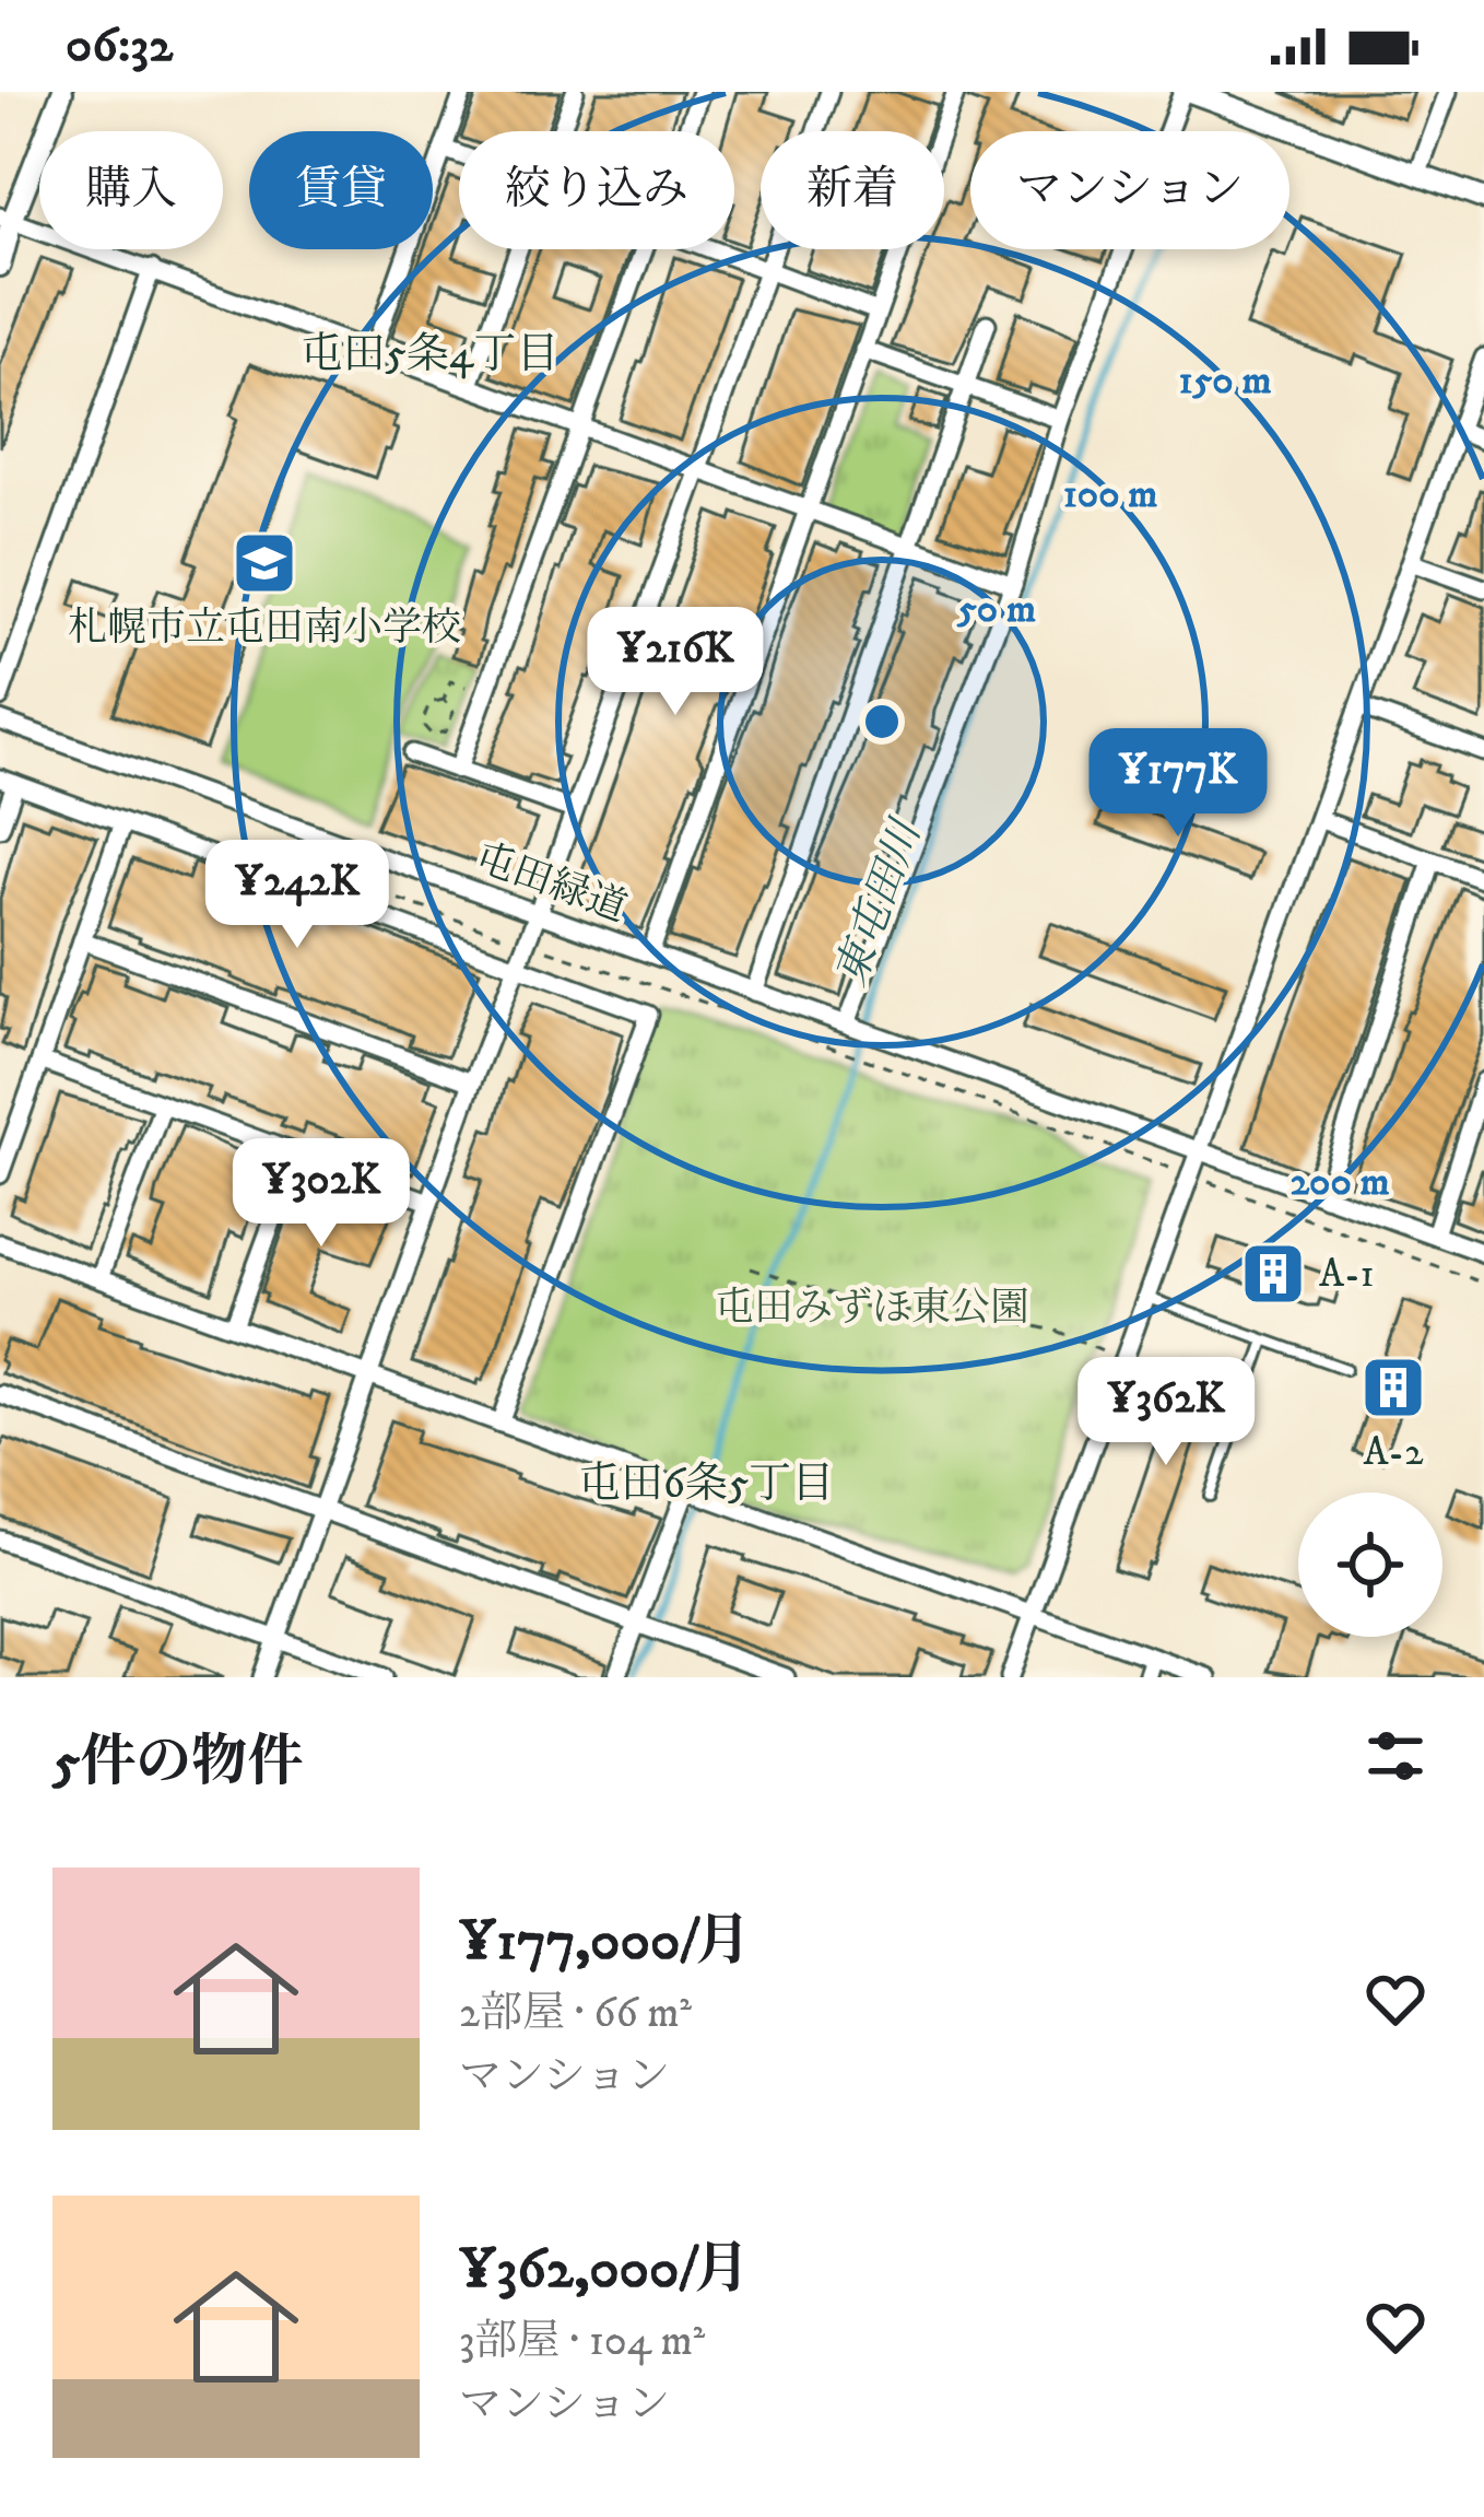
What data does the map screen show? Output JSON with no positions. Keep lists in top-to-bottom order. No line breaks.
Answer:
{"streets":{"street":["屯田緑道"]},"districts":["屯田5条4丁目","屯田6条5丁目"],"water":["東屯田川"],"parks":["屯田みずほ東公園"],"places":{"school or university":["札幌市立屯田南小学校"],"building":["A-1","A-2"]},"page":{"status":"06:32","chip":["購入","賃貸","絞り込み","新着","マンション"],"price":["¥216K","¥177K","¥242K","¥302K","¥362K"],"heading":"5件の物件","list":[{"name":"¥177,000/月","note":"2部屋 · 66 m² · マンション"},{"name":"¥362,000/月","note":"3部屋 · 104 m² · マンション"}]},"rings":["150 m","100 m","50 m","200 m"]}
